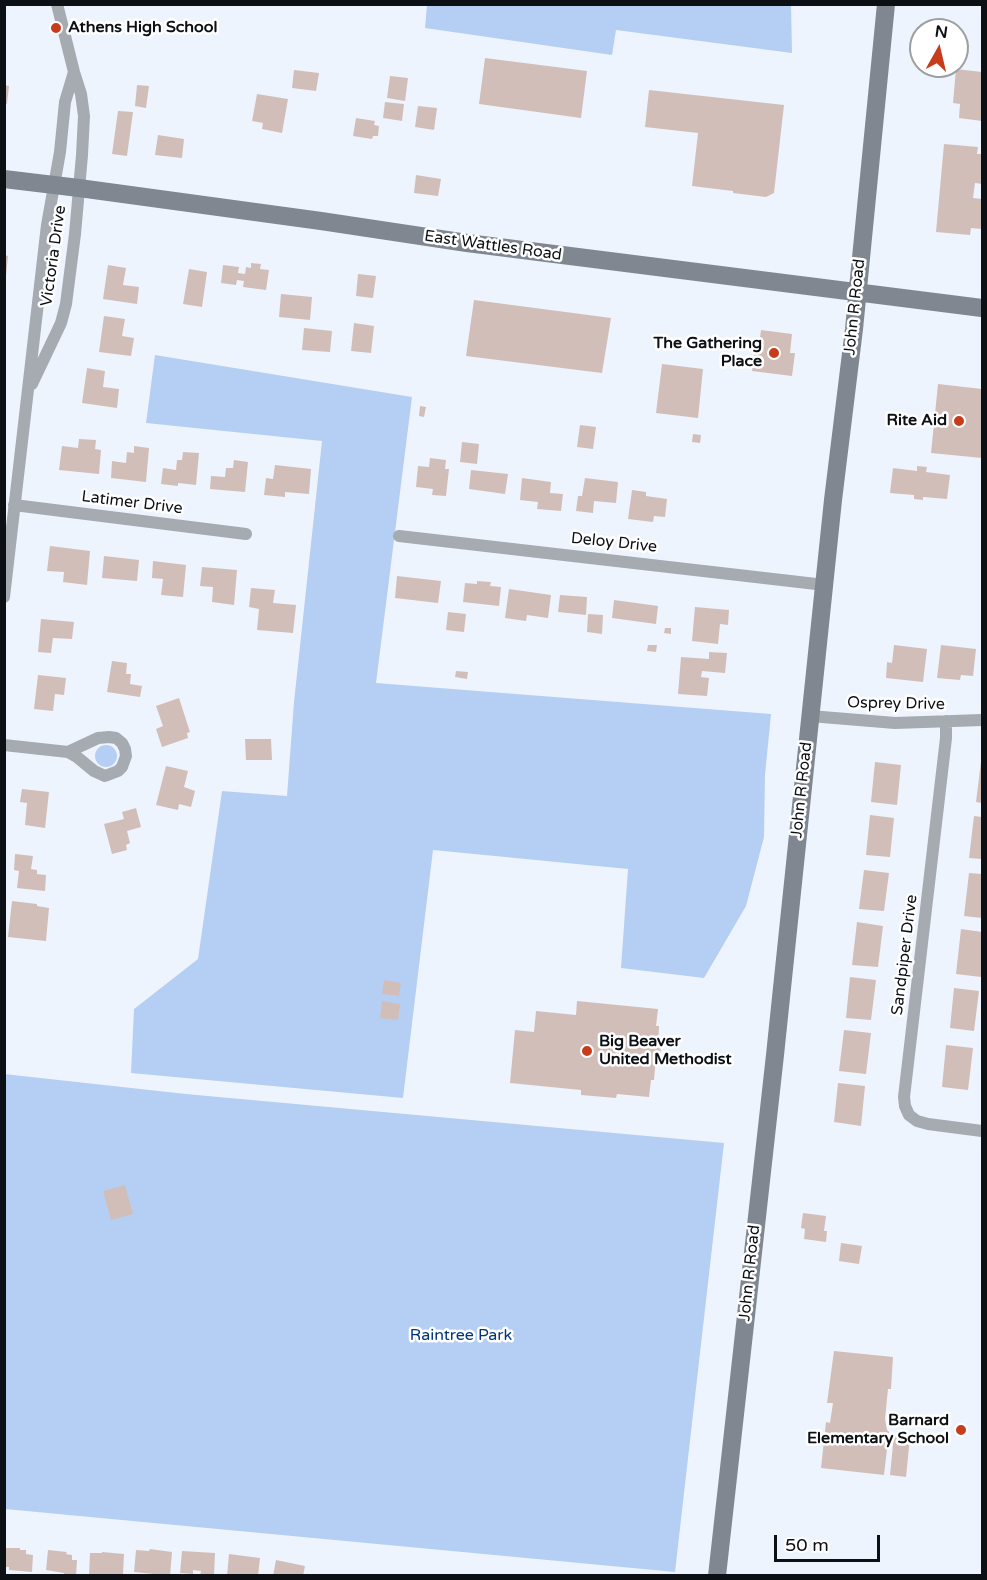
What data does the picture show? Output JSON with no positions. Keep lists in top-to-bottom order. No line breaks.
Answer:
{"streets":{"main road":["East Wattles Road","John R Road"],"street":["Victoria Drive","Latimer Drive","Deloy Drive","Osprey Drive","Sandpiper Drive"]},"crossings":[["East Wattles Road","Victoria Drive"],["East Wattles Road","John R Road"],["Victoria Drive","Latimer Drive"],["John R Road","Deloy Drive"],["John R Road","Osprey Drive"],["Osprey Drive","Sandpiper Drive"]],"parks":["Raintree Park"],"places":["Athens High School","The Gathering Place","Rite Aid","Big Beaver United Methodist","Barnard Elementary School"],"scale_bar":"50 m","north":"top"}
